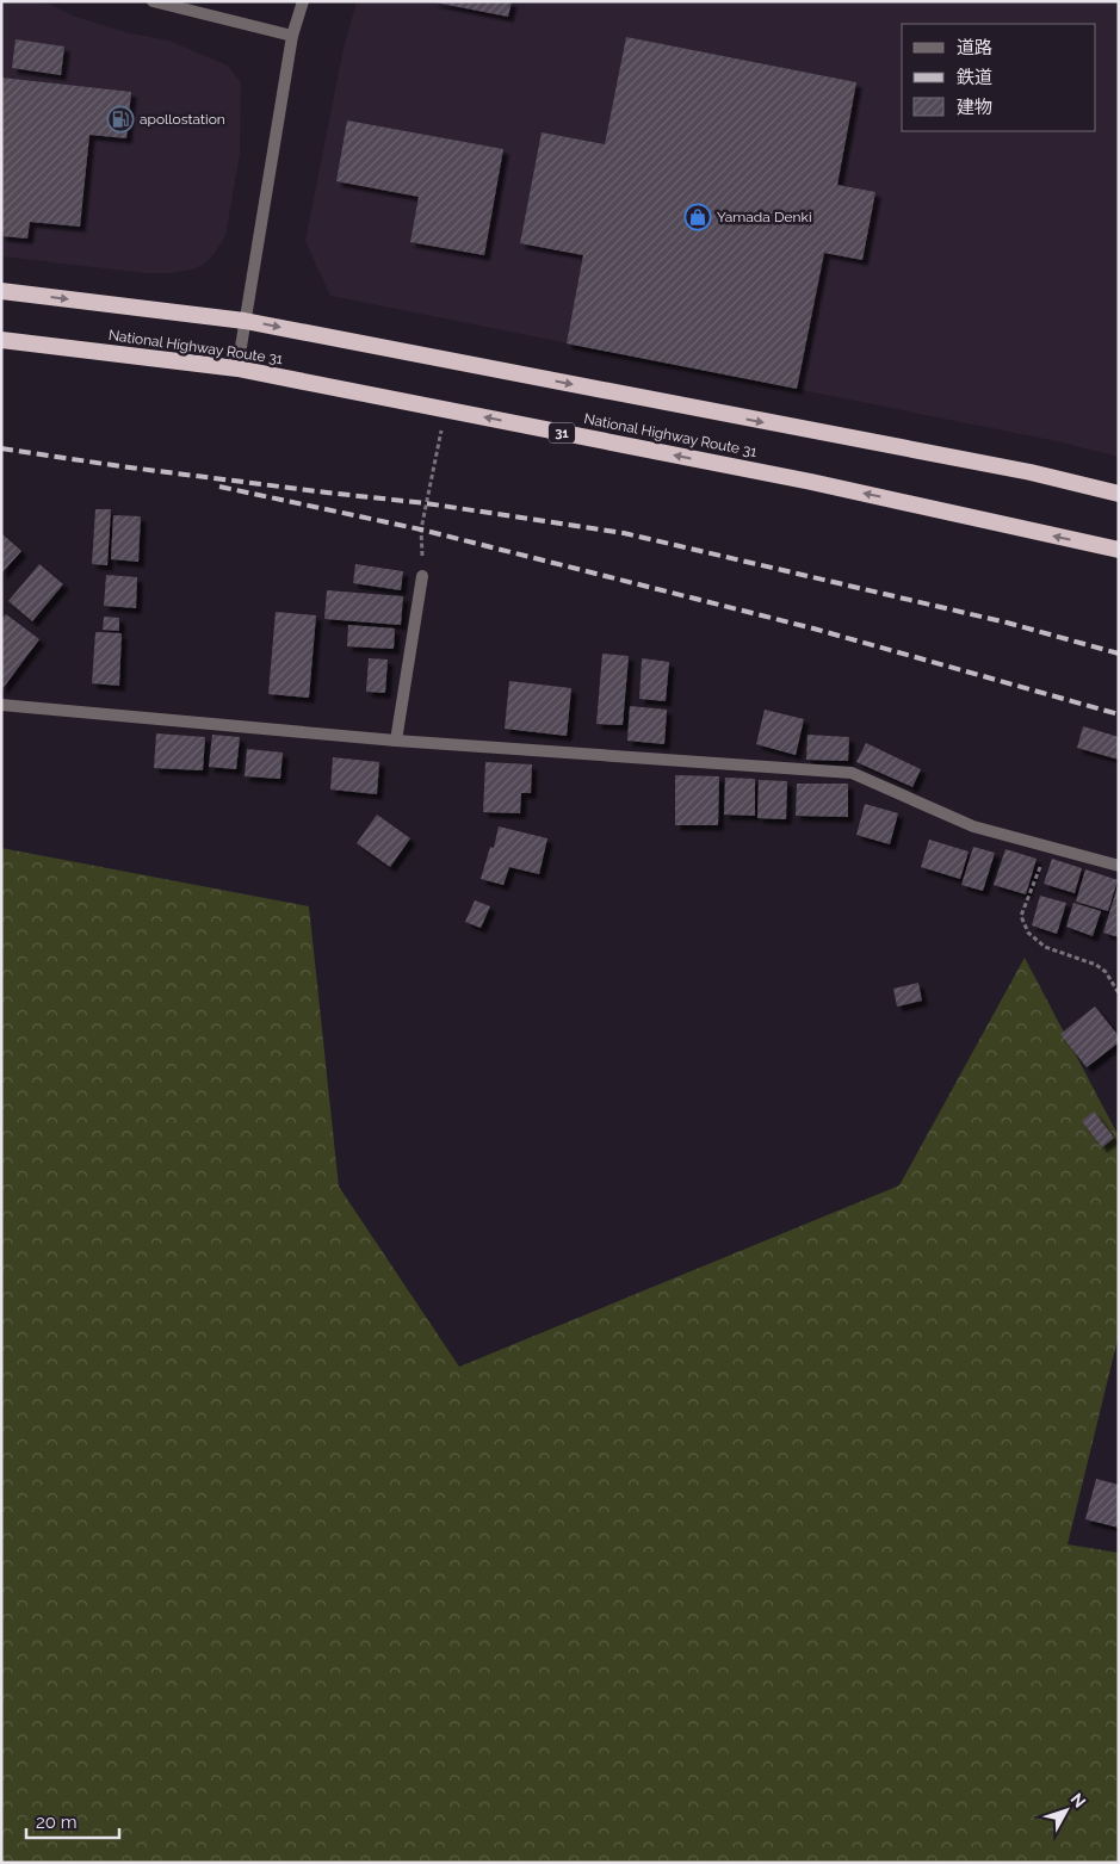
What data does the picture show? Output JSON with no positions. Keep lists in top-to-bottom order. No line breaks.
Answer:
{"streets":{"highway":["National Highway Route 31","31"]},"places":{"fuel station":["apollostation"],"shop":["Yamada Denki"]},"legend":["道路","鉄道","建物"],"scale_bar":"20 m","north":"top right"}
